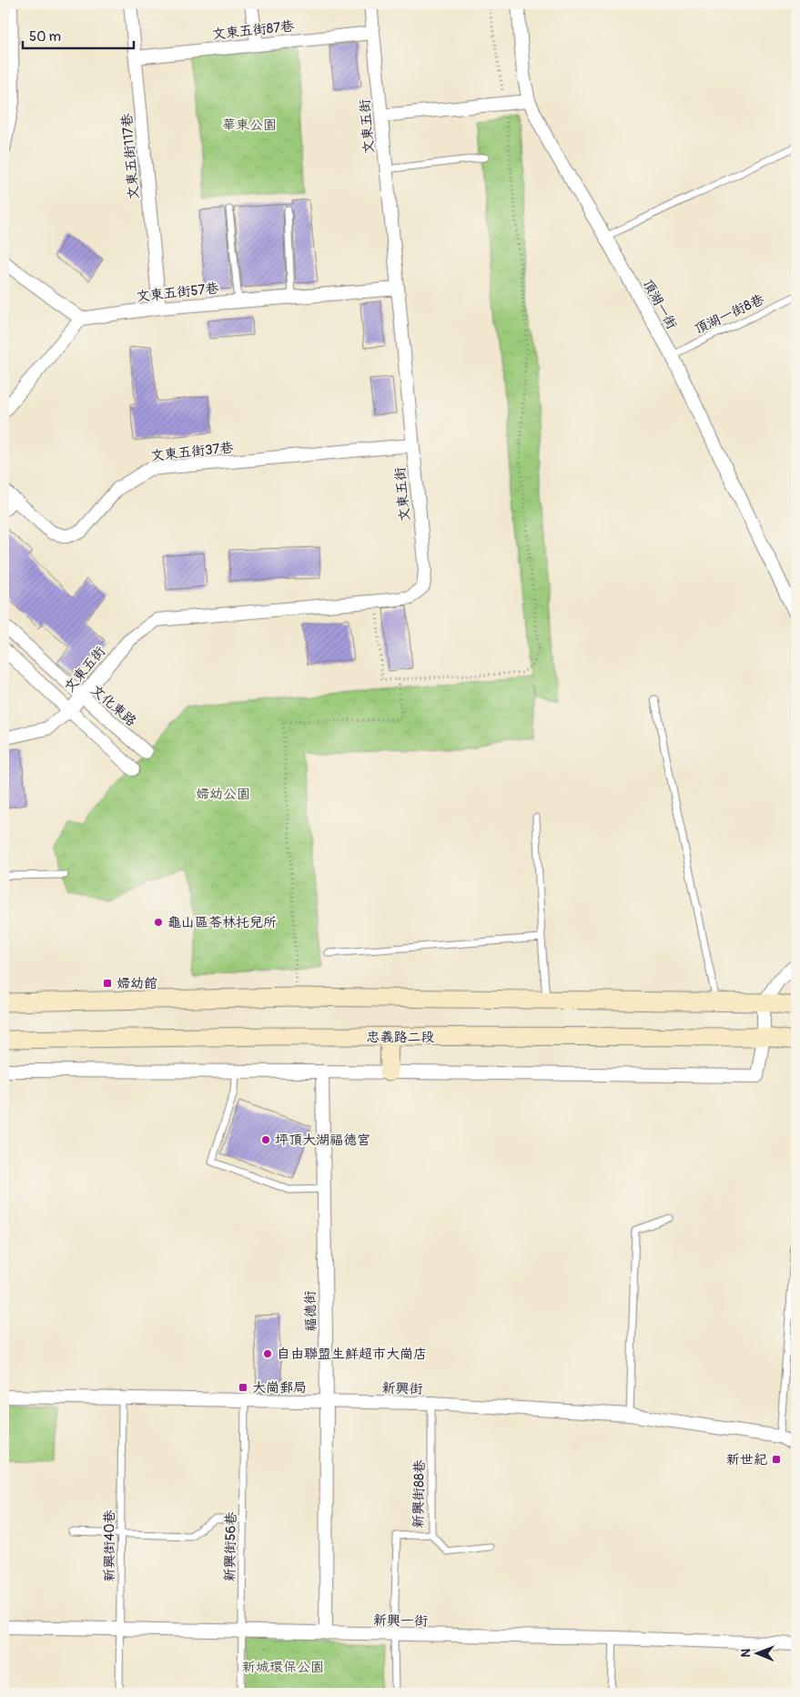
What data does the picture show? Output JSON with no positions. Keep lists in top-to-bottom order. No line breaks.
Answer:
{"streets":{"main road":["忠義路二段"],"street":["文東五街87巷","文東五街","文東五街117巷","文東五街57巷","頂湖一街","文東五街37巷","文化東路","福德街","新興街","新興一街"],"lane":["頂湖一街8巷","新興街88巷","新興街40巷","新興街56巷"]},"crossings":[["文東五街87巷","文東五街"],["文東五街87巷","文東五街117巷"],["文東五街","文東五街57巷"],["文東五街","文東五街37巷"],["文東五街","文化東路"],["文東五街117巷","文東五街57巷"],["頂湖一街","頂湖一街8巷"],["福德街","新興街"],["福德街","新興一街"],["新興街","新興街88巷"],["新興街","新興街40巷"],["新興街","新興街56巷"],["新興街88巷","新興一街"],["新興街40巷","新興一街"],["新興街56巷","新興一街"]],"parks":["華東公園","婦幼公園","新城環保公園"],"places":{"other":["龜山區苓林托兒所","坪頂大湖福德宮","自由聯盟生鮮超市大崗店"],"transit":["婦幼館","大崗郵局","新世紀"]},"scale_bar":"50 m","north":"left"}
